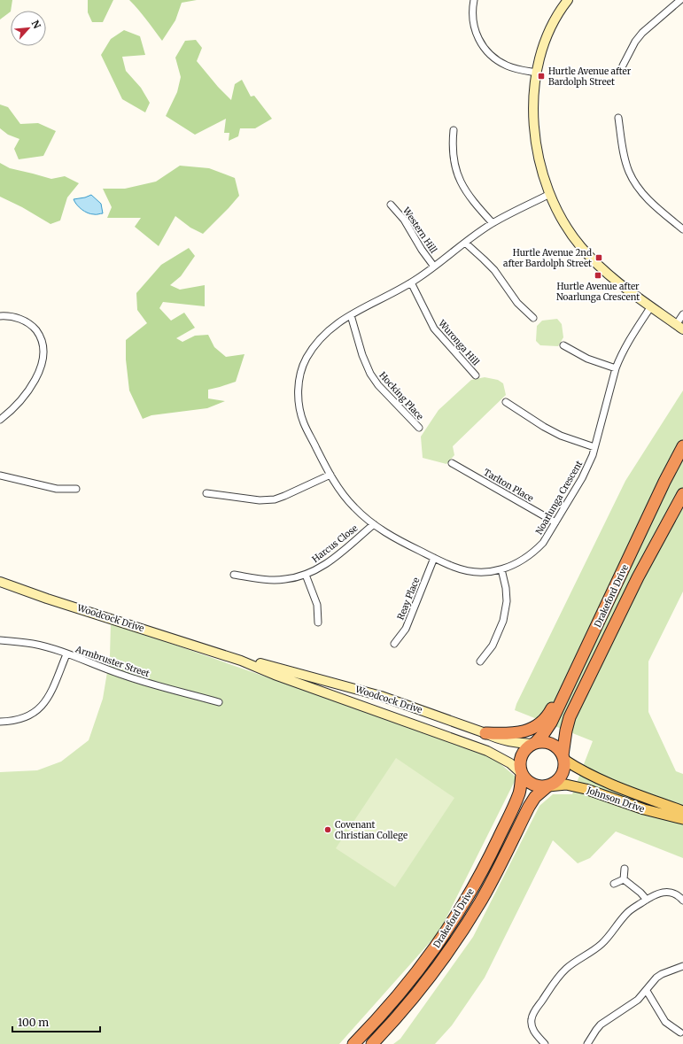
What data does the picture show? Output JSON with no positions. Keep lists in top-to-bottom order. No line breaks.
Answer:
{"streets":{"highway":["Drakeford Drive"],"main road":["Woodcock Drive","Johnson Drive"],"street":["Western Hill","Wuronga Hill","Hocking Place","Tarlton Place","Noarlunga Crescent","Harcus Close","Reay Place","Armbruster Street"]},"crossings":[["Western Hill","Noarlunga Crescent"],["Wuronga Hill","Noarlunga Crescent"],["Hocking Place","Noarlunga Crescent"],["Tarlton Place","Noarlunga Crescent"],["Noarlunga Crescent","Harcus Close"],["Noarlunga Crescent","Reay Place"],["Drakeford Drive","Woodcock Drive"],["Drakeford Drive","Johnson Drive"],["Woodcock Drive","Johnson Drive"]],"places":{"transit":["Hurtle Avenue after Bardolph Street","Hurtle Avenue 2nd after Bardolph Street","Hurtle Avenue after Noarlunga Crescent"],"other":["Covenant Christian College"]},"scale_bar":"100 m","north":"top right"}
